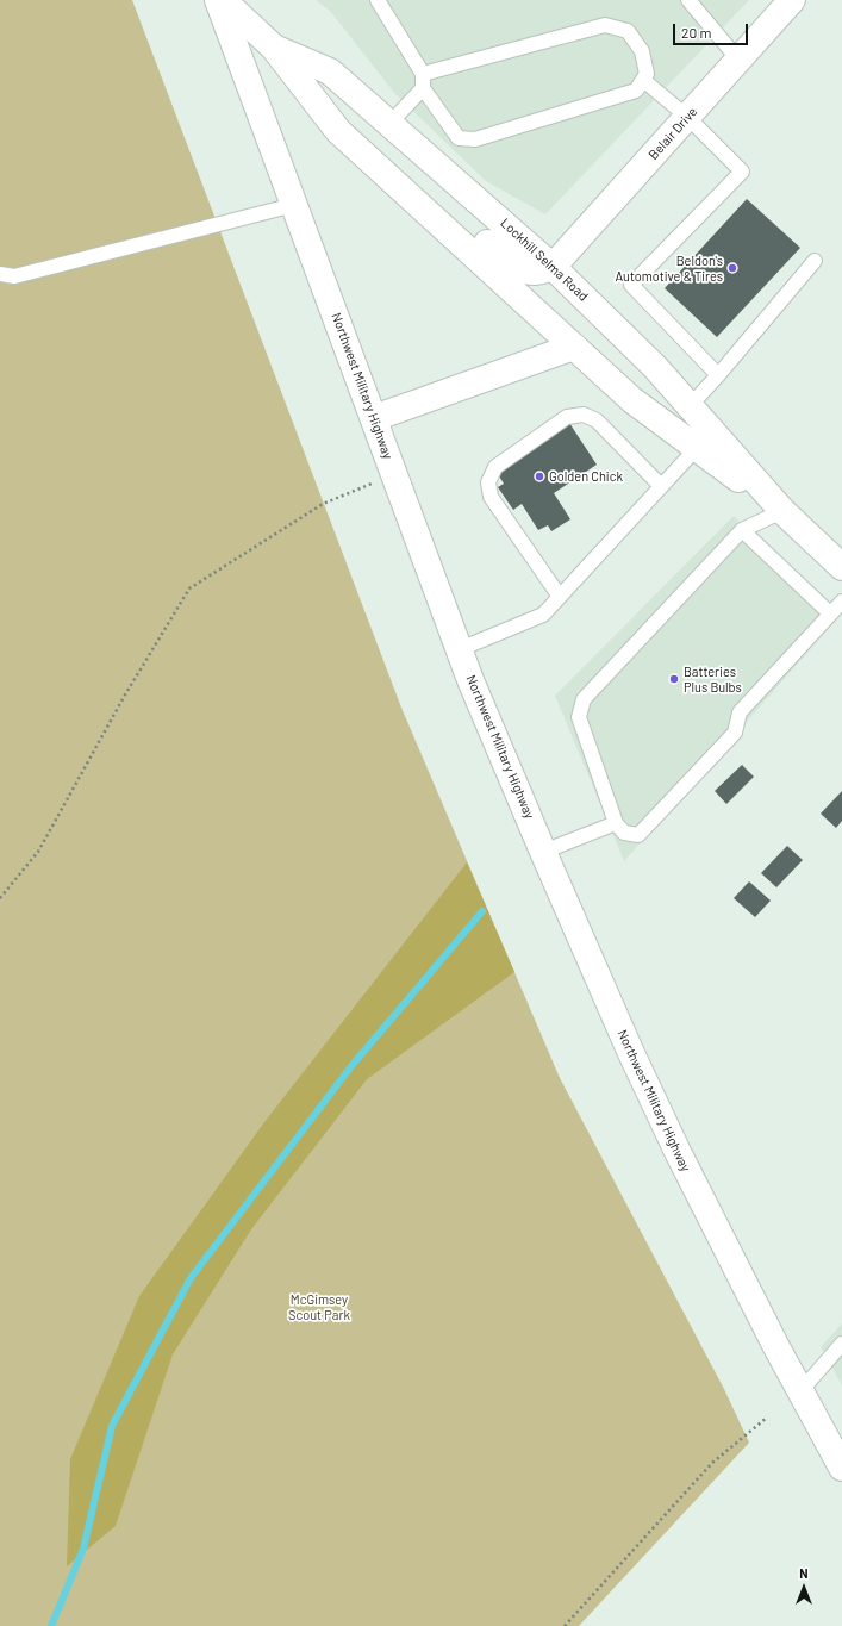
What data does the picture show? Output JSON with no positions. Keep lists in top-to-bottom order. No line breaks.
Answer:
{"streets":{"main road":["Belair Drive","Lockhill Selma Road","Northwest Military Highway"]},"crossings":[["Belair Drive","Lockhill Selma Road"]],"parks":["McGimsey Scout Park"],"places":["Beldon's Automotive & Tires","Golden Chick","Batteries Plus Bulbs"],"scale_bar":"20 m","north":"top"}
